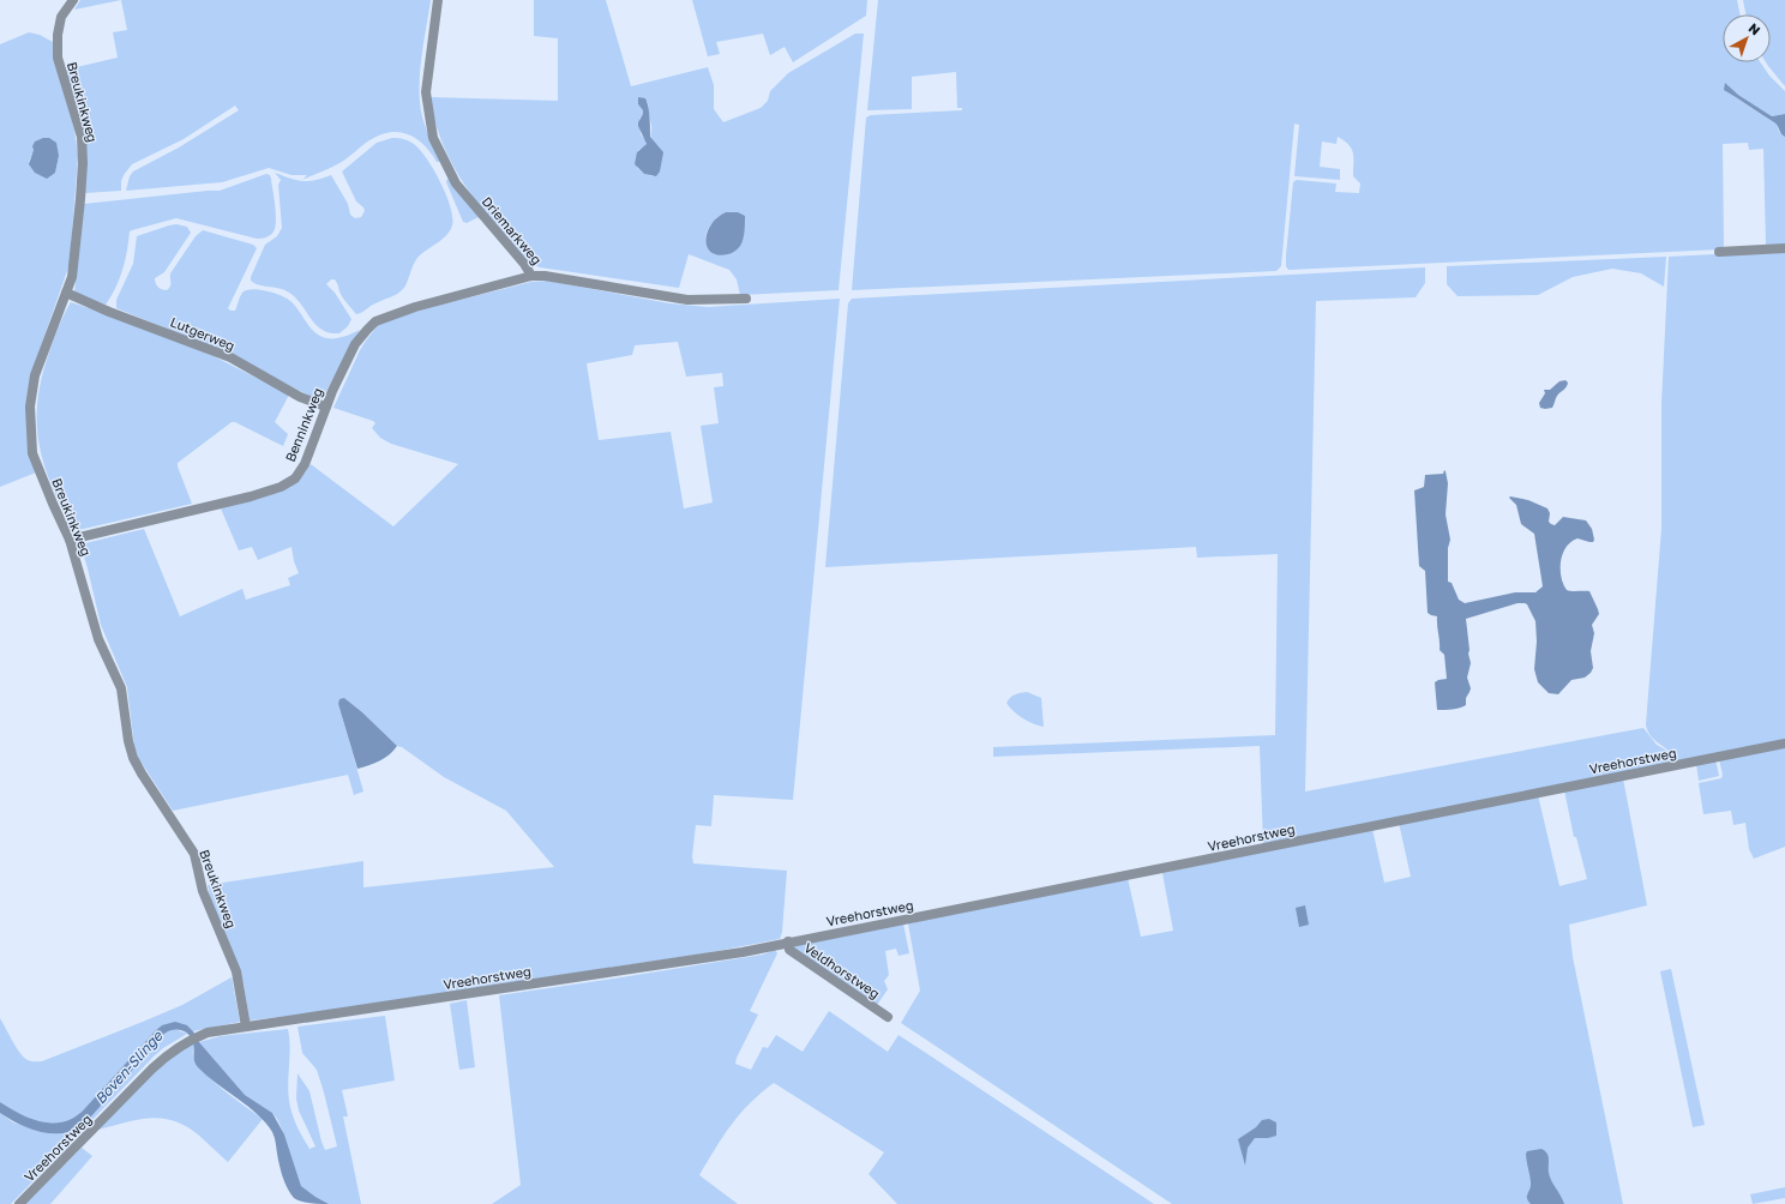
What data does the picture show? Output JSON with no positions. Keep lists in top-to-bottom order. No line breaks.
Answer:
{"streets":{"street":["Breukinkweg","Driemarkweg","Lutgerweg","Benninkweg","Vreehorstweg","Veldhorstweg"]},"crossings":[["Breukinkweg","Lutgerweg"],["Breukinkweg","Benninkweg"],["Breukinkweg","Vreehorstweg"],["Driemarkweg","Benninkweg"],["Lutgerweg","Benninkweg"],["Vreehorstweg","Veldhorstweg"]],"water":["Boven-Slinge"],"north":"top right"}
